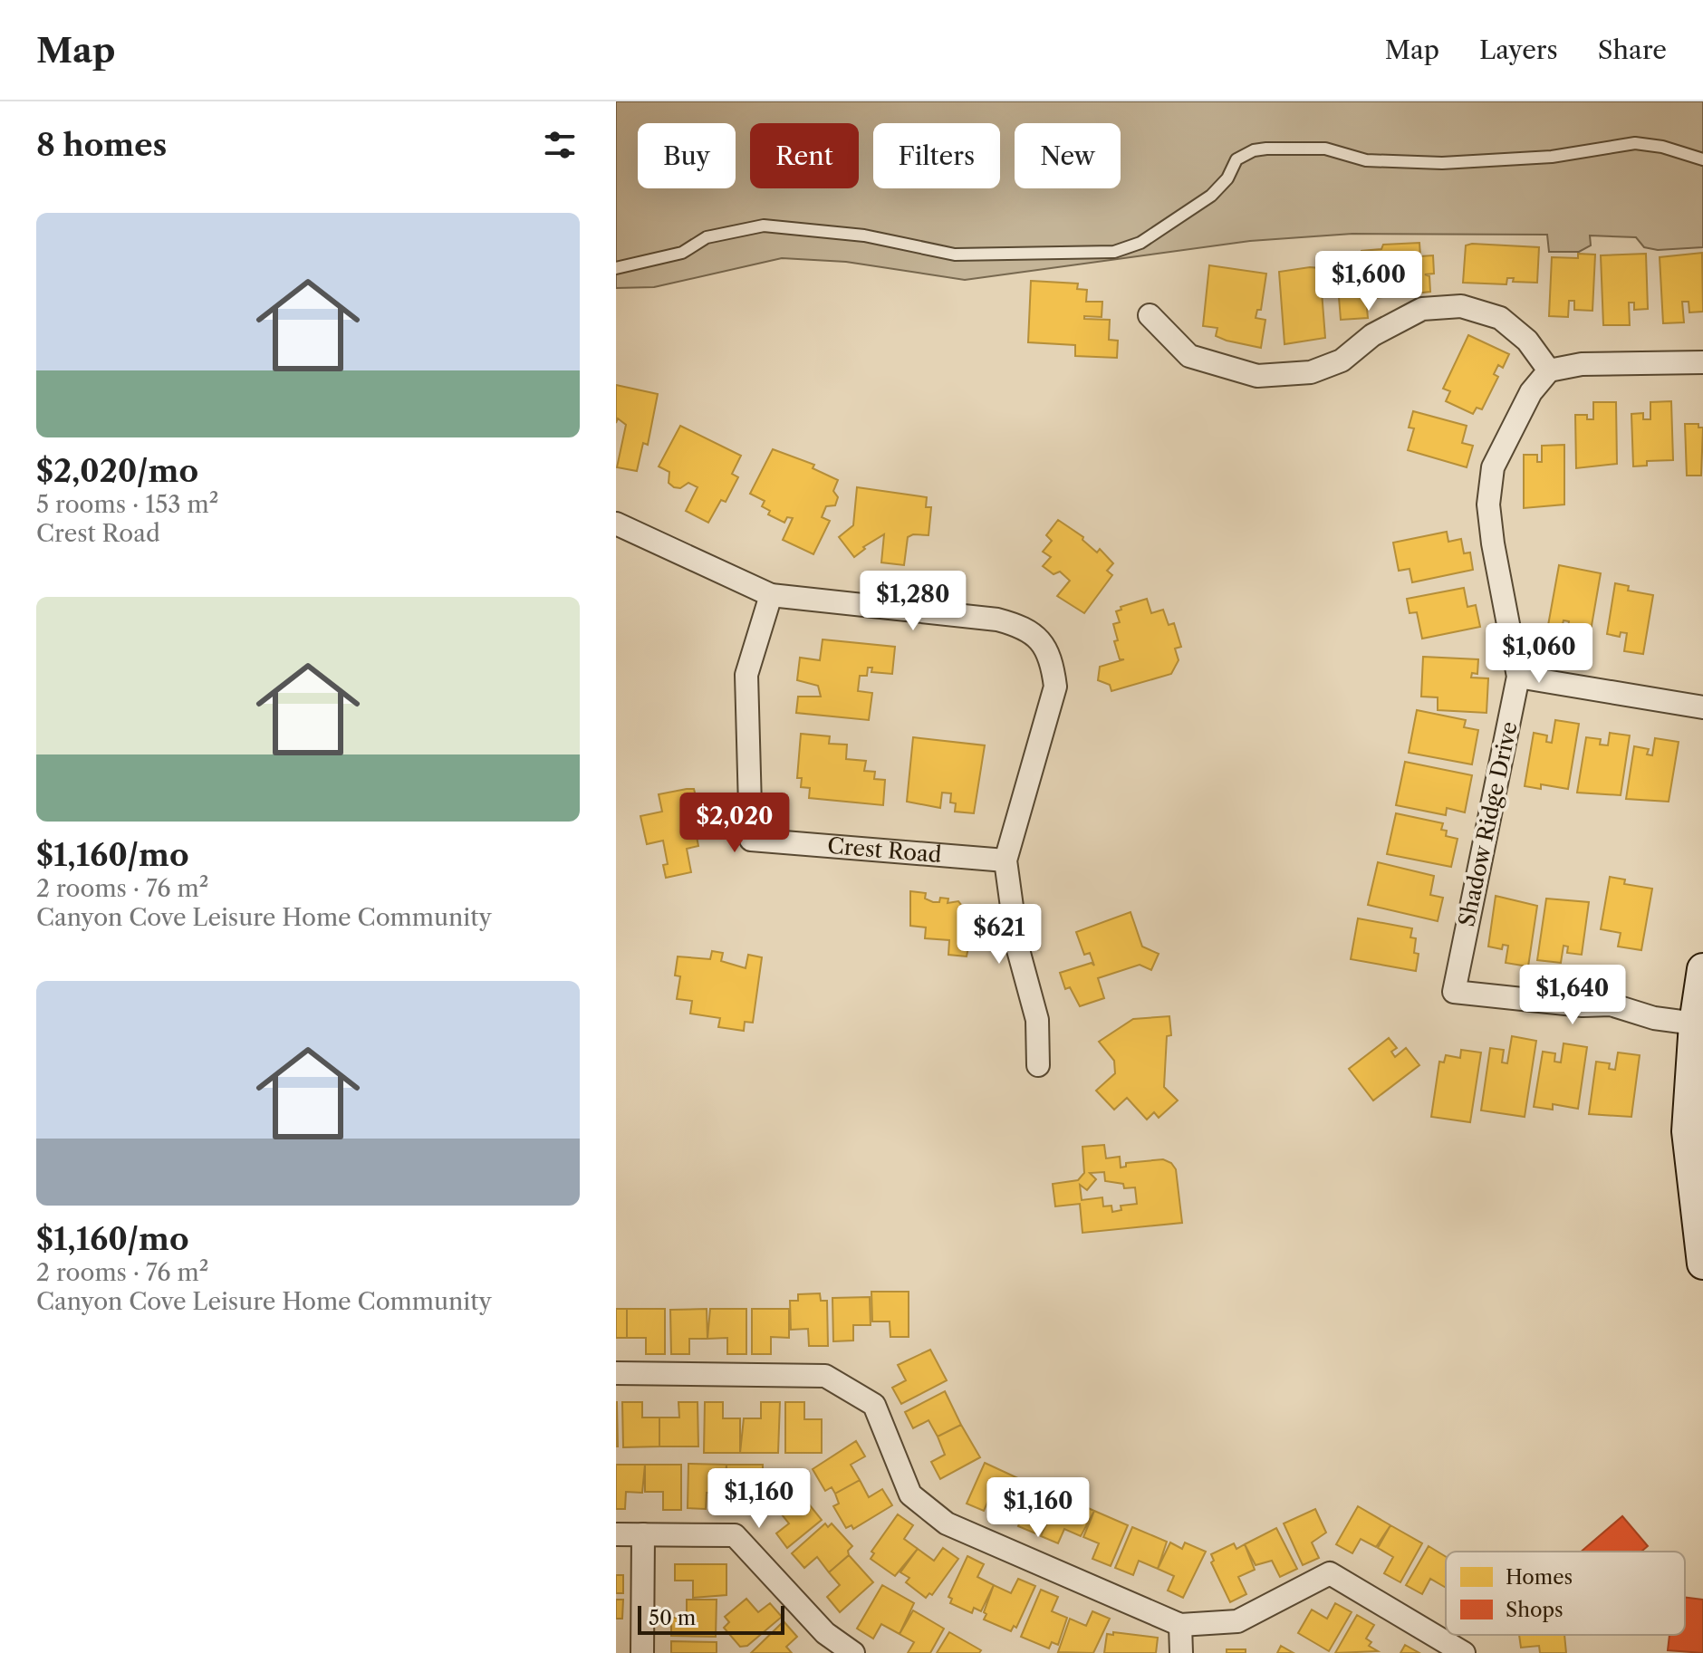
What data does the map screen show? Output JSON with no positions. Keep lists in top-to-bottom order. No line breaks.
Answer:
{"streets":{"street":["Shadow Ridge Drive","Crest Road"]},"legend":["Homes","Shops"],"scale_bar":"50 m","page":{"header":"Map","nav":["Map","Layers","Share"],"heading":"8 homes","chip":["Buy","Rent","Filters","New"],"list":[{"name":"$2,020/mo","note":"5 rooms · 153 m² · Crest Road"},{"name":"$1,160/mo","note":"2 rooms · 76 m² · Canyon Cove Leisure Home Community"},{"name":"$1,160/mo","note":"2 rooms · 76 m² · Canyon Cove Leisure Home Community"}],"price":["$1,600","$1,280","$1,060","$2,020","$621","$1,640","$1,160","$1,160"],"scale":"50 m"}}
